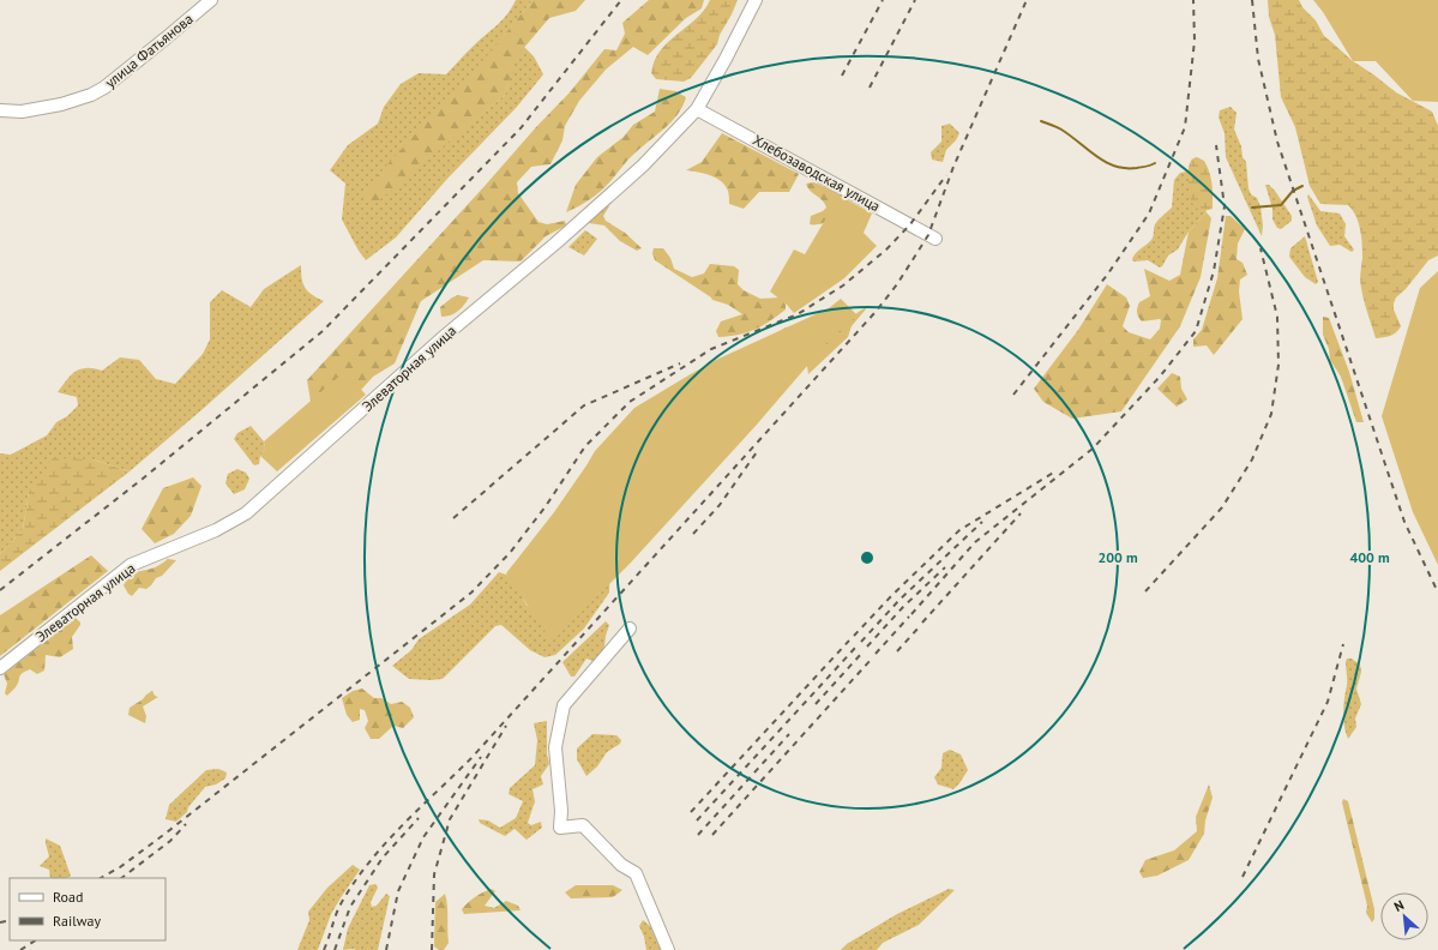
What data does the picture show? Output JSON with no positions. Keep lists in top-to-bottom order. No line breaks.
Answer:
{"streets":{"street":["улица Фатьянова","Хлебозаводская улица","Элеваторная улица"]},"crossings":[["Хлебозаводская улица","Элеваторная улица"]],"legend":["Road","Railway"],"north":"top left","rings":["200 m","400 m"]}
